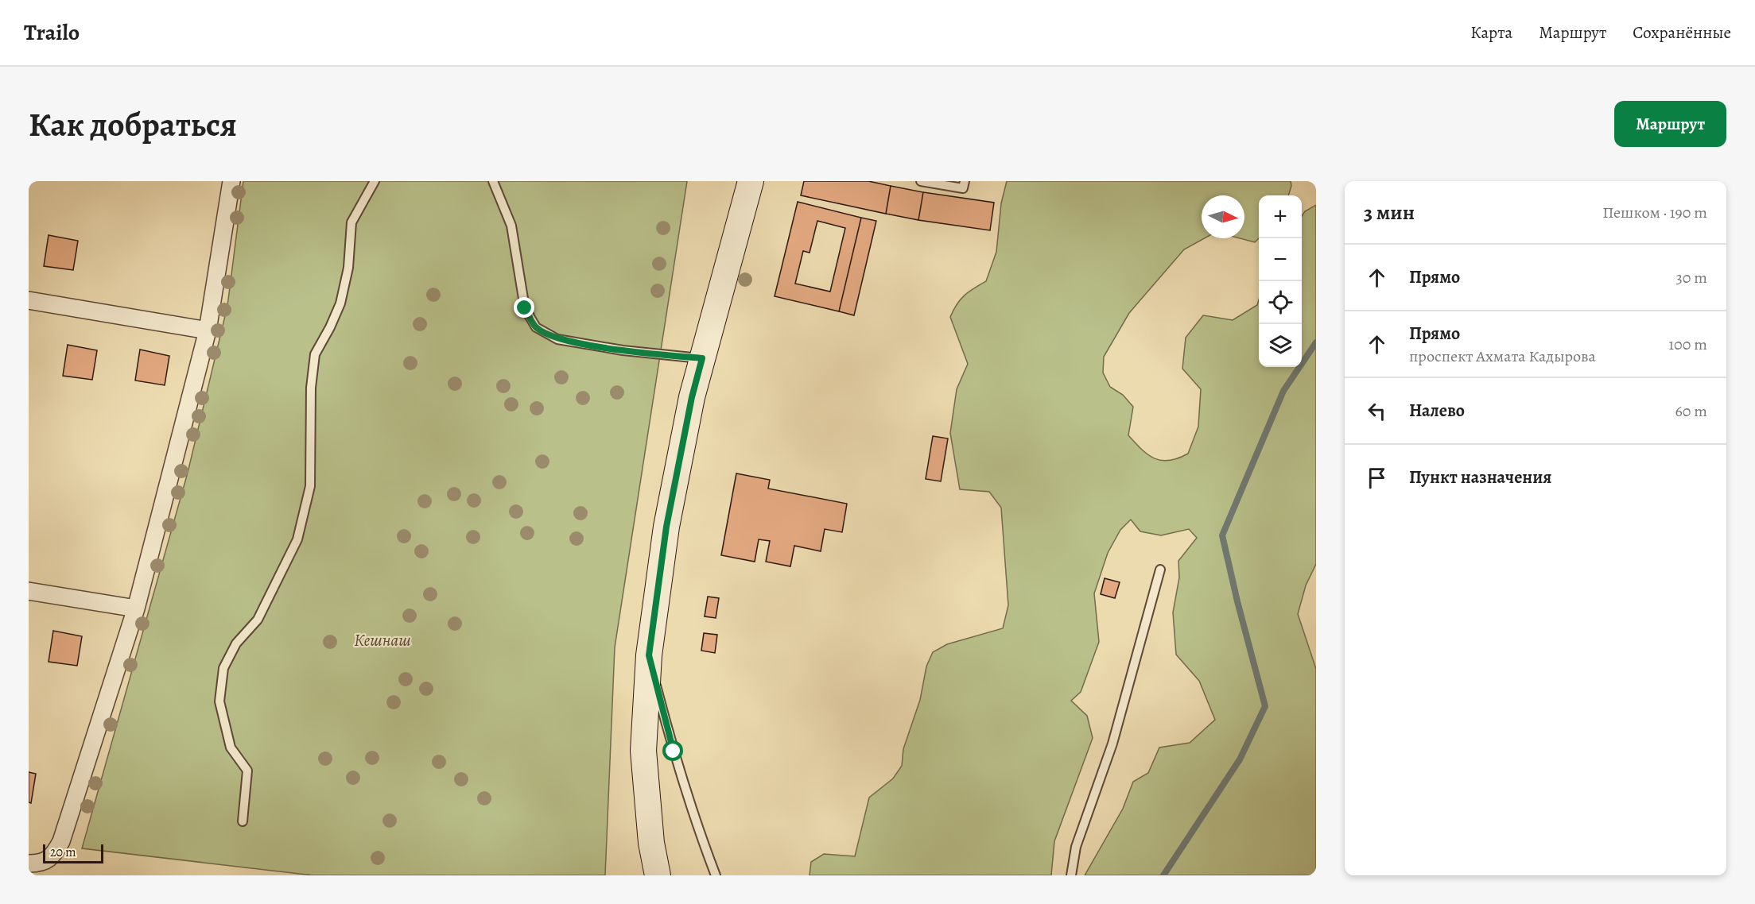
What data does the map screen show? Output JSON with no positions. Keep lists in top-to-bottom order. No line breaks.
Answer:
{"parks":["Кешнаш"],"scale_bar":"20 m","north":"right","page":{"header":"Trailo","nav":["Карта","Маршрут","Сохранённые"],"buttons":"Маршрут","title":"Как добраться","heading":["3 мин","Пешком · 190 m"],"map_buttons":["+","−"],"list":[["Прямо","30 m"],["Прямо","проспект Ахмата Кадырова","100 m"],["Налево","60 m"],"Пункт назначения"],"scale":"20 m"}}
